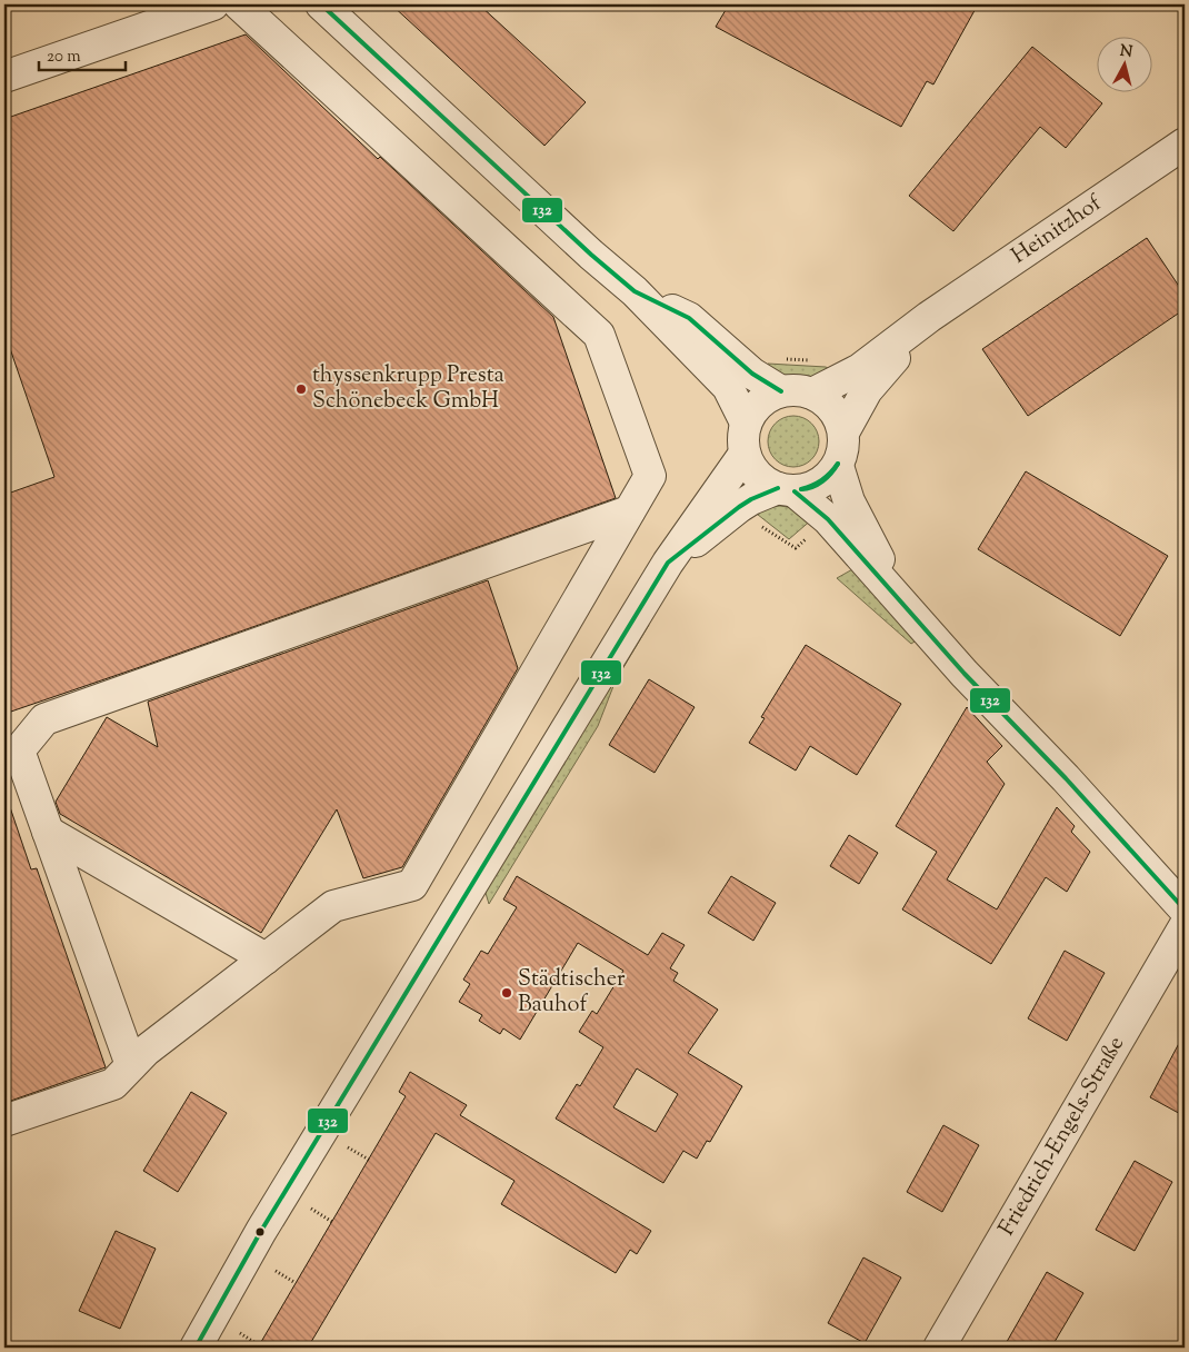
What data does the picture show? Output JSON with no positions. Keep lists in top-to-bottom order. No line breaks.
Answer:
{"streets":{"street":["Heinitzhof","Friedrich-Engels-Straße"]},"places":["thyssenkrupp Presta Schönebeck GmbH","Städtischer Bauhof"],"lines":["transit line 132"],"scale_bar":"20 m","north":"top"}
